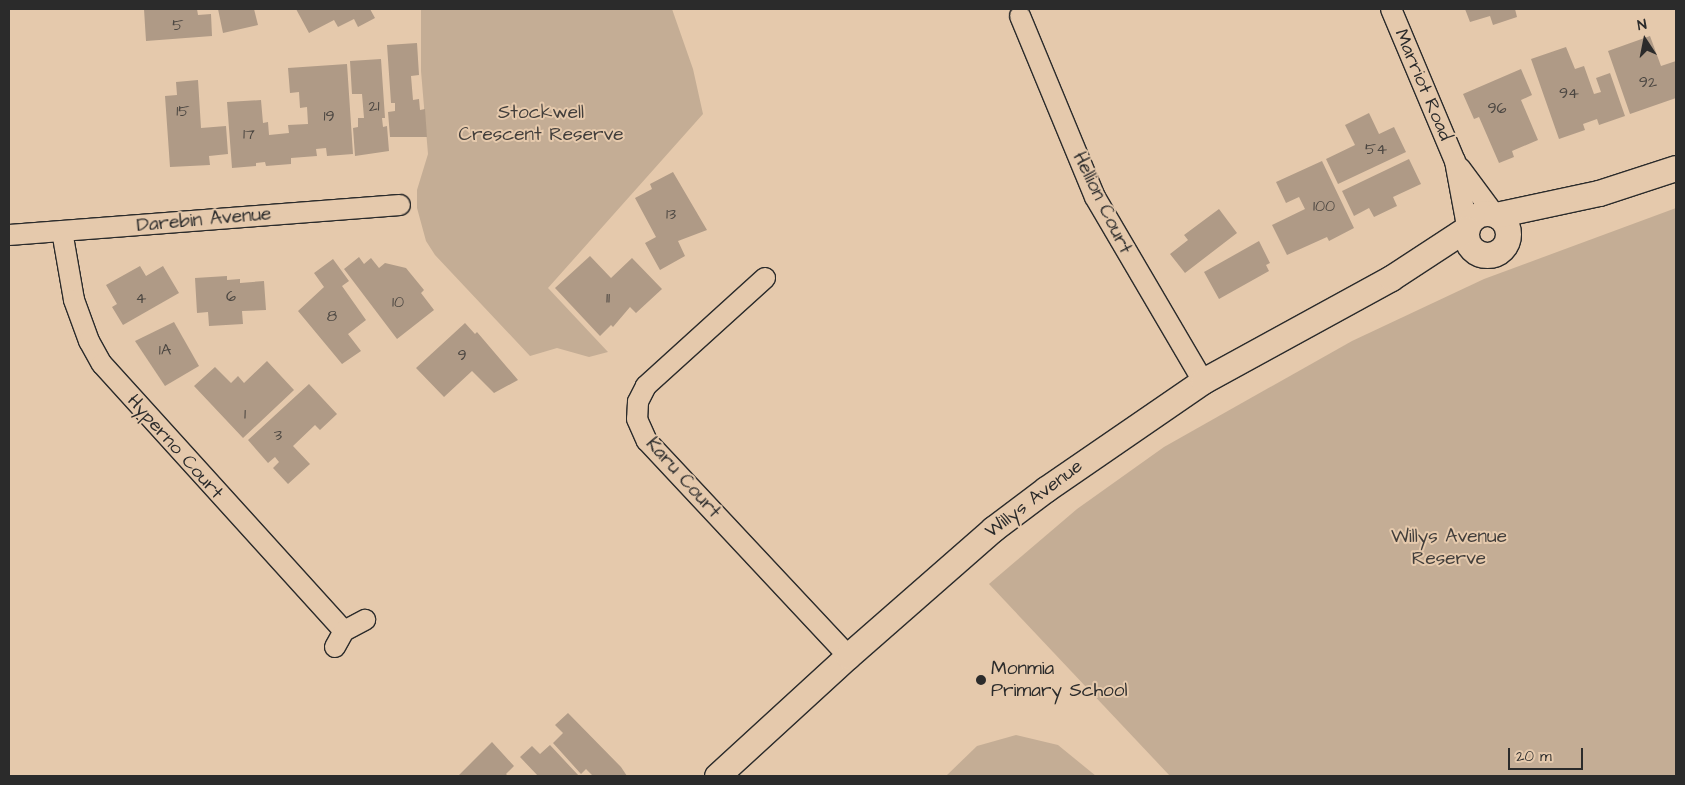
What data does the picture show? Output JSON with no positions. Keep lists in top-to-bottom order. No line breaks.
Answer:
{"streets":{"street":["Marriot Road","Hellion Court","Darebin Avenue","Hyperno Court","Karu Court","Willys Avenue"]},"crossings":[["Marriot Road","Willys Avenue"],["Hellion Court","Willys Avenue"],["Darebin Avenue","Hyperno Court"],["Karu Court","Willys Avenue"]],"parks":["Stockwell Crescent Reserve","Willys Avenue Reserve"],"places":["Monmia Primary School"],"house_numbers":["5","92","94","21","96","15","19","17","54","100","13","6","4","11","10","8","1A","9","1","3"],"scale_bar":"20 m","north":"top"}
